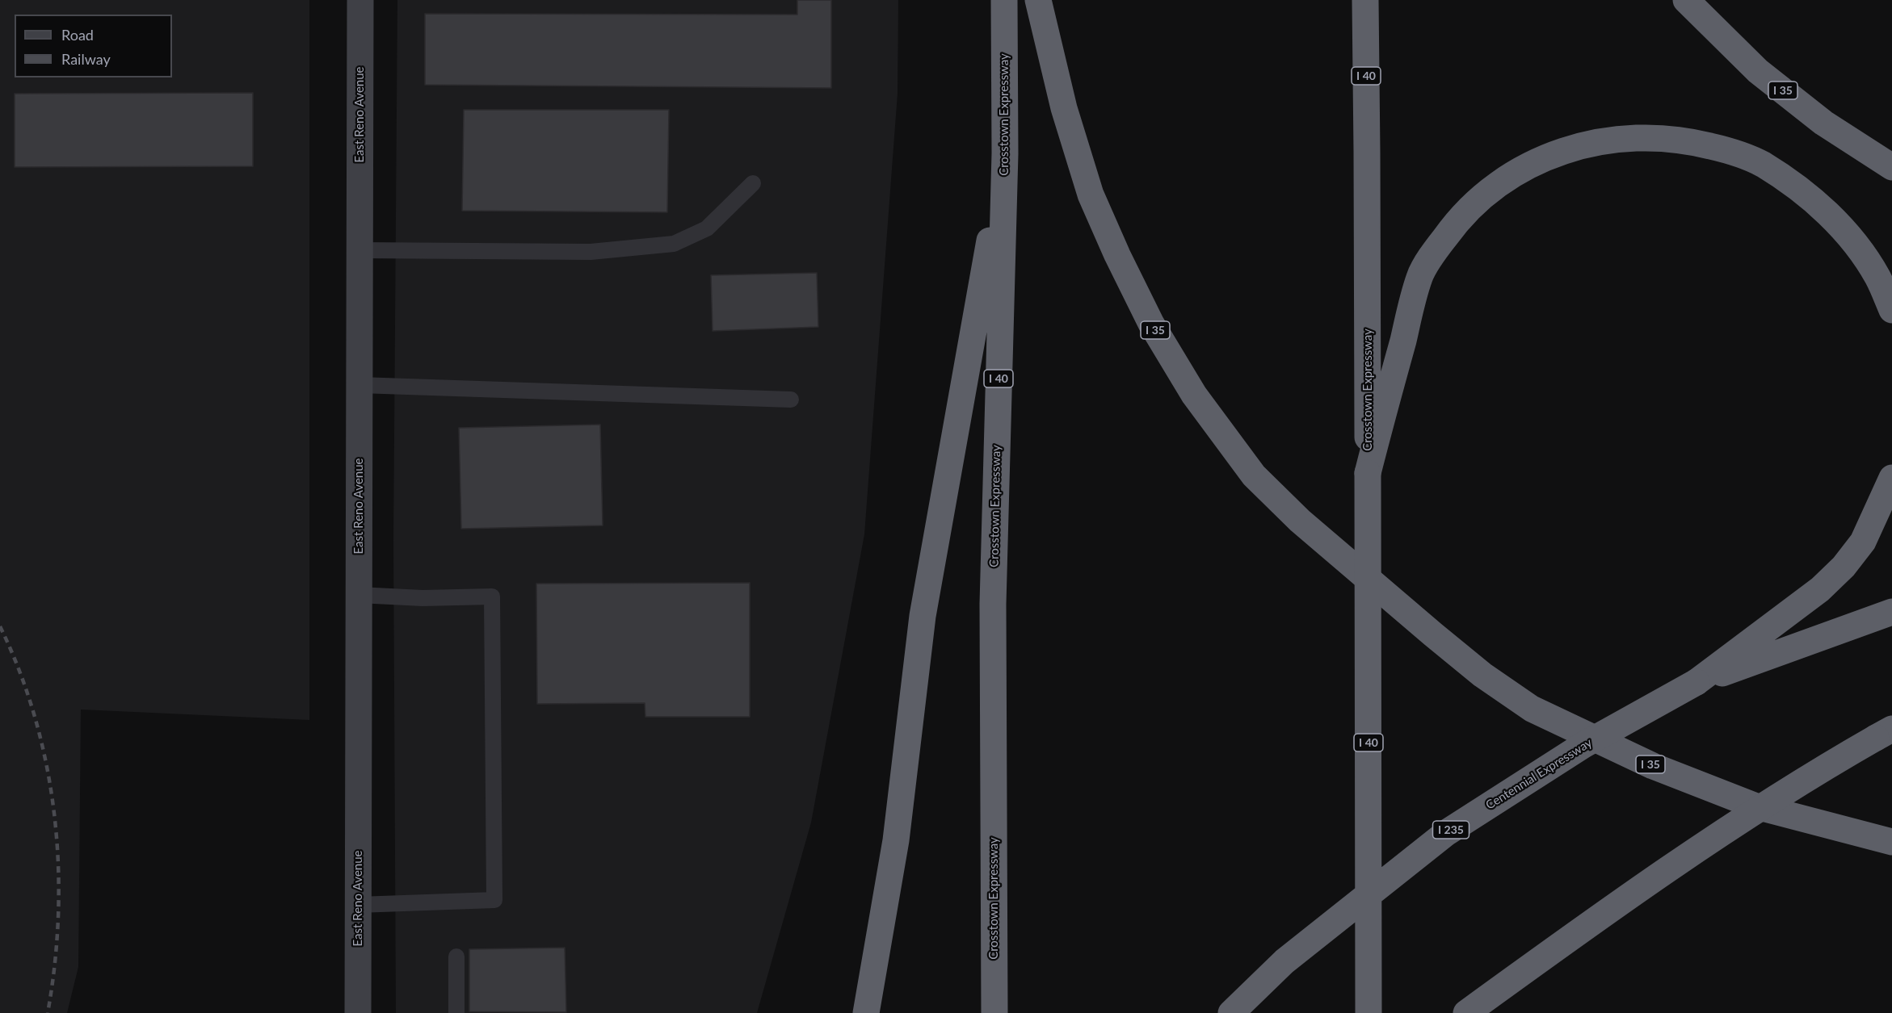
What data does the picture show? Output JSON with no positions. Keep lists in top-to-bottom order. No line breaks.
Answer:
{"streets":{"highway":["I 40","I 35","Crosstown Expressway","Centennial Expressway","I 235"],"main road":["East Reno Avenue"]},"legend":["Road","Railway"]}
